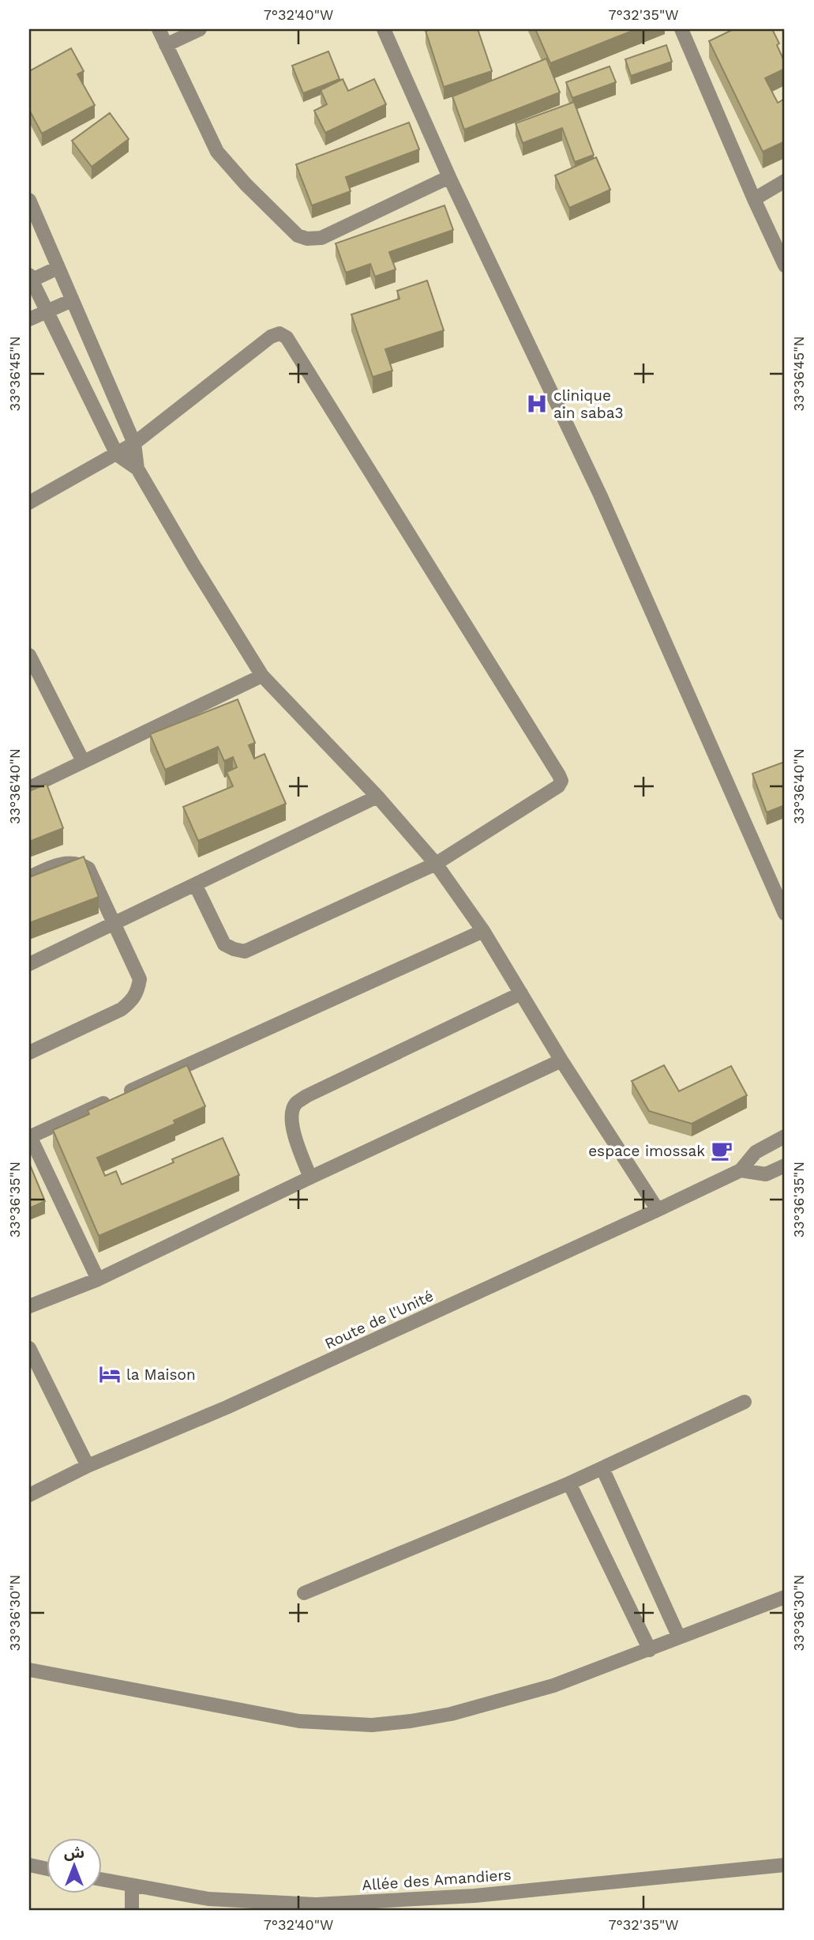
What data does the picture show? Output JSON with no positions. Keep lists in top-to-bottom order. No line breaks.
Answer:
{"streets":{"street":["Route de l'Unité","Allée des Amandiers"]},"places":{"hospital":["clinique ain saba3"],"cafe":["espace imossak"],"hotel":["la Maison"]},"north":"top","coordinates":["7°32'40\"W","7°32'35\"W","33°36'45\"N","33°36'40\"N","33°36'35\"N","33°36'30\"N"]}
